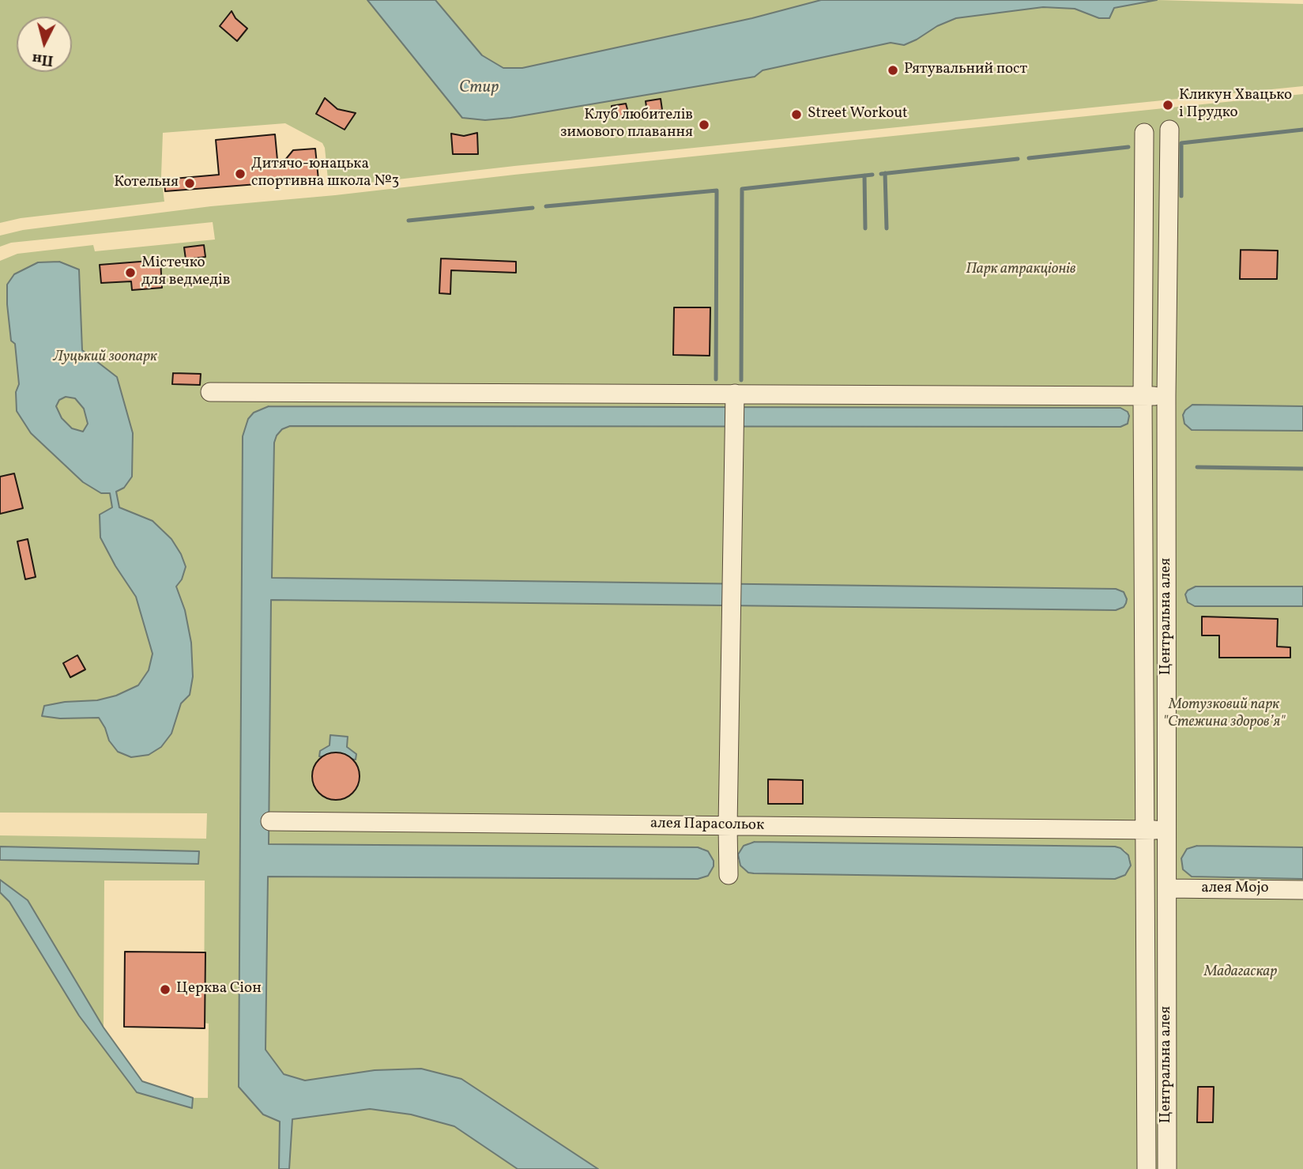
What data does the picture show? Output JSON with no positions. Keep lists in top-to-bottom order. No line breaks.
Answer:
{"streets":{"street":["Центральна алея","алея Парасольок","алея Mojo"]},"crossings":[["Центральна алея","алея Парасольок"],["Центральна алея","алея Mojo"]],"water":["Стир"],"parks":["Парк атракціонів","Луцький зоопарк","Мотузковий парк \"Стежина здоров’я\"","Мадагаскар"],"places":["Рятувальний пост","Кликун Хвацько і Прудко","Street Workout","Клуб любителів зимового плавання","Дитячо-юнацька спортивна школа №3","Котельня","Містечко для ведмедів","Церква Сіон"],"north":"bottom"}
